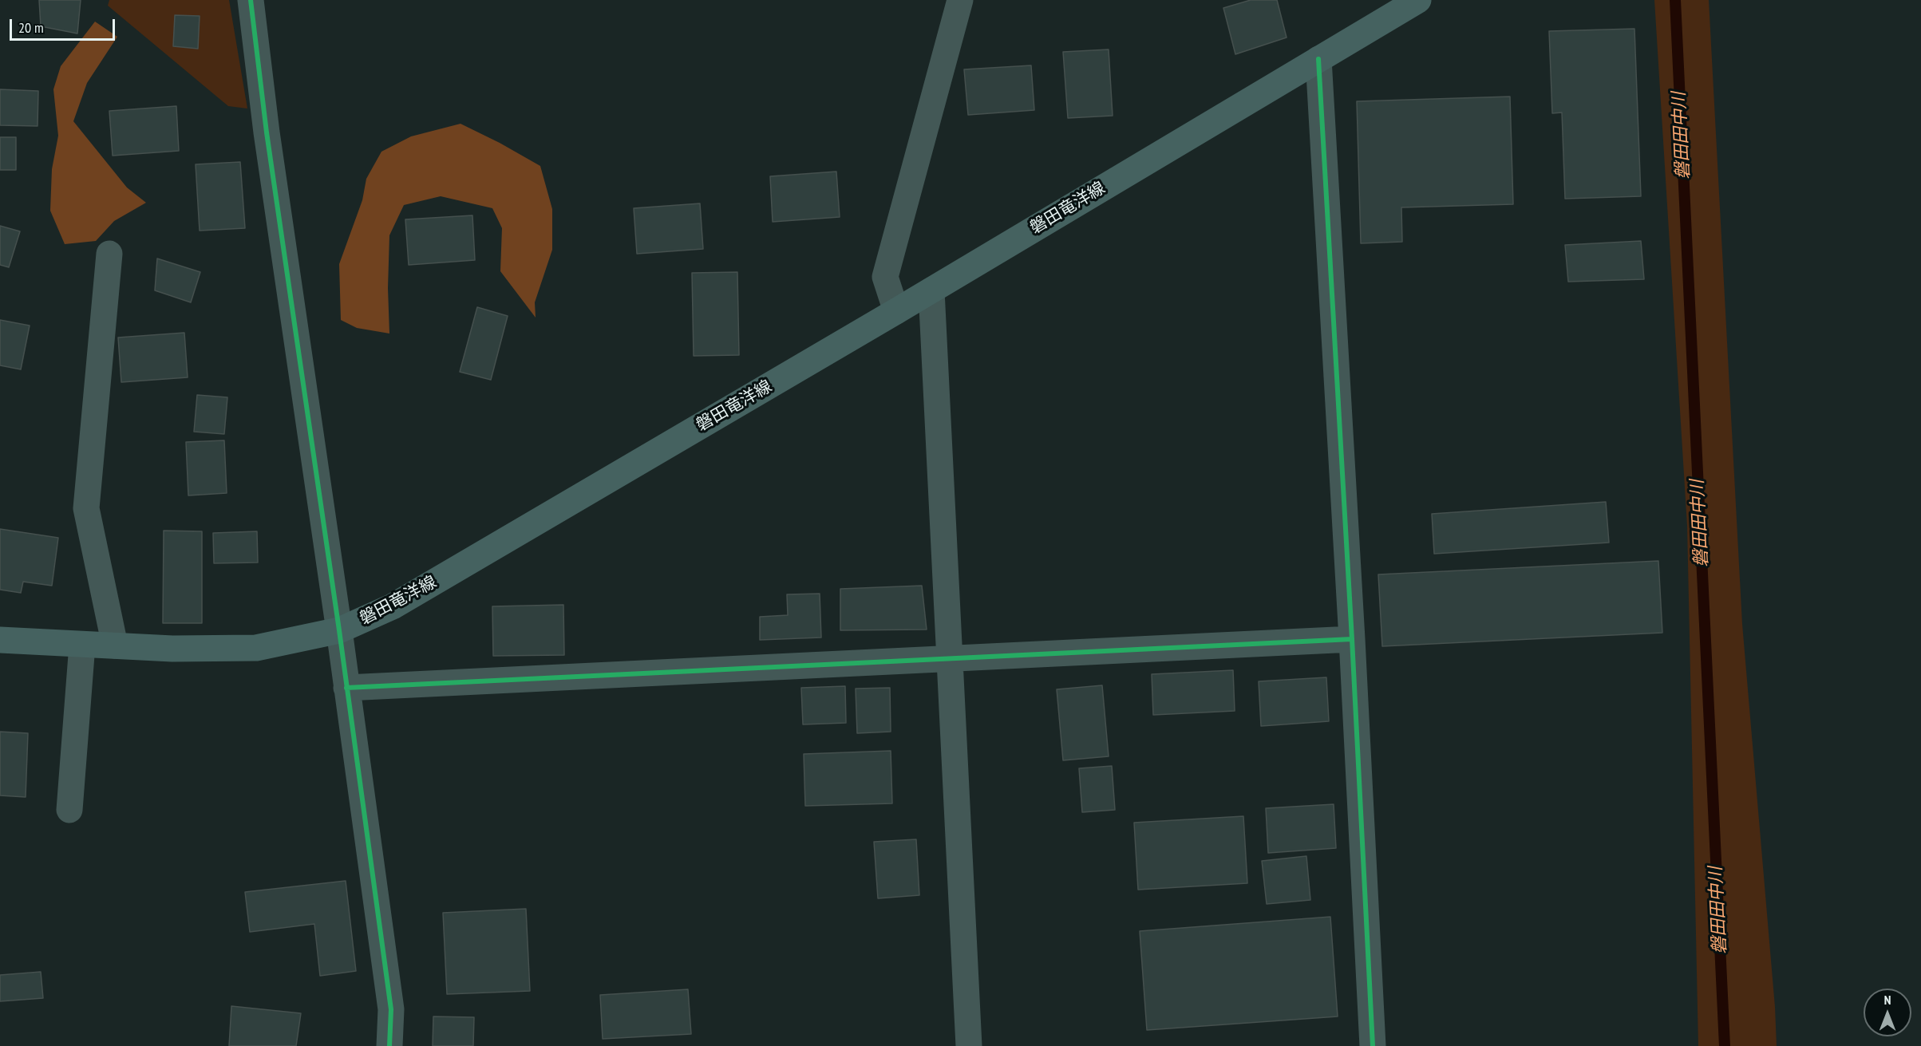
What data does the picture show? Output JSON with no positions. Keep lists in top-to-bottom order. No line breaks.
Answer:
{"streets":{"main road":["磐田竜洋線"]},"water":["磐田田中川"],"scale_bar":"20 m","north":"top"}
